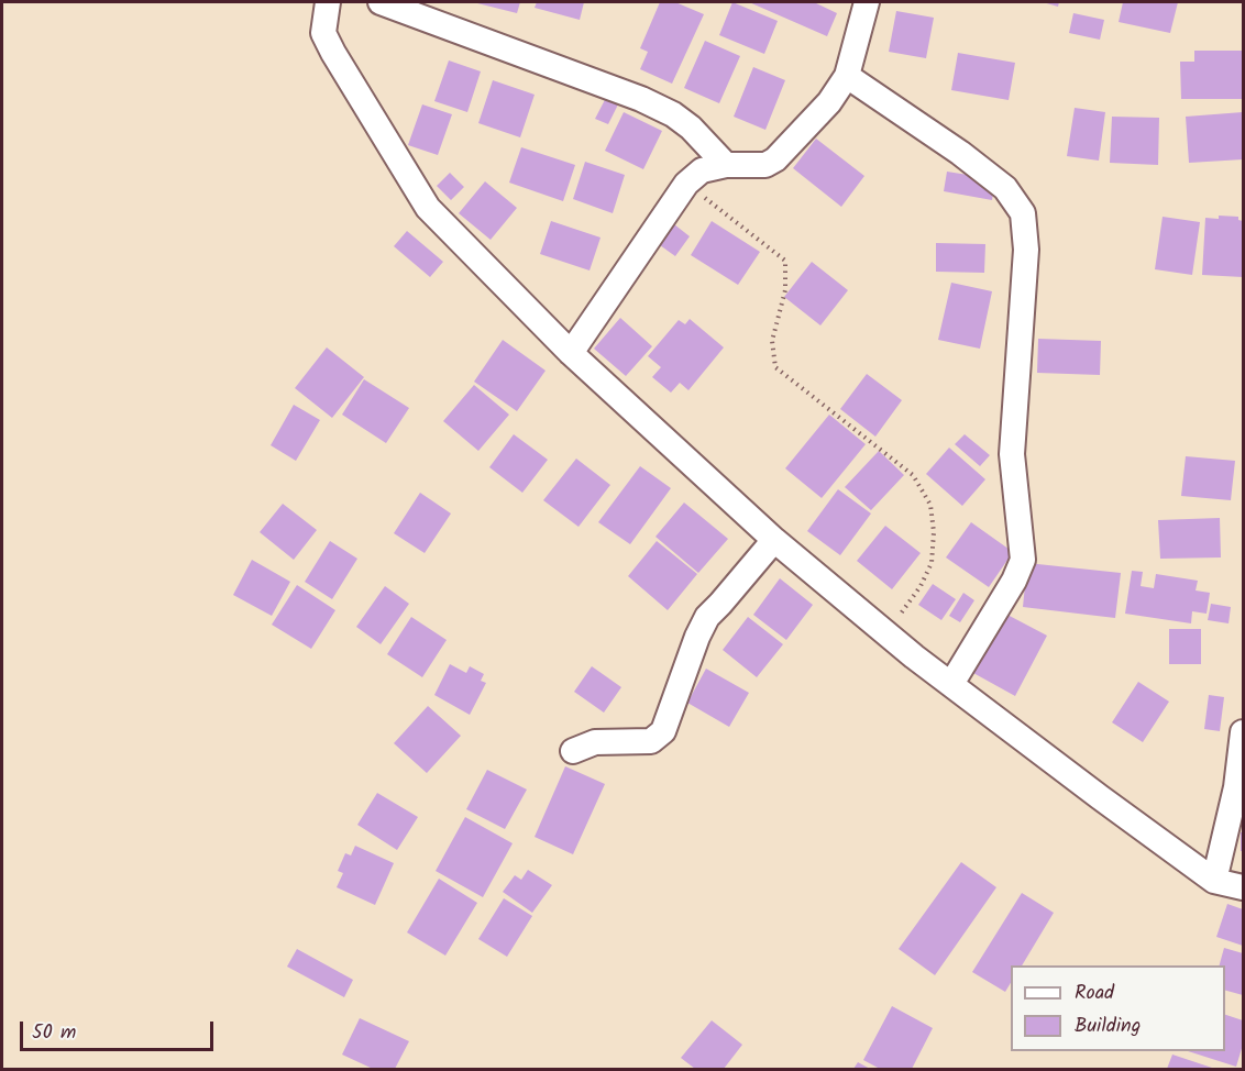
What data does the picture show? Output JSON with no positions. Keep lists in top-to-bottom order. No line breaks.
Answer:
{"legend":["Road","Building"],"scale_bar":"50 m"}
